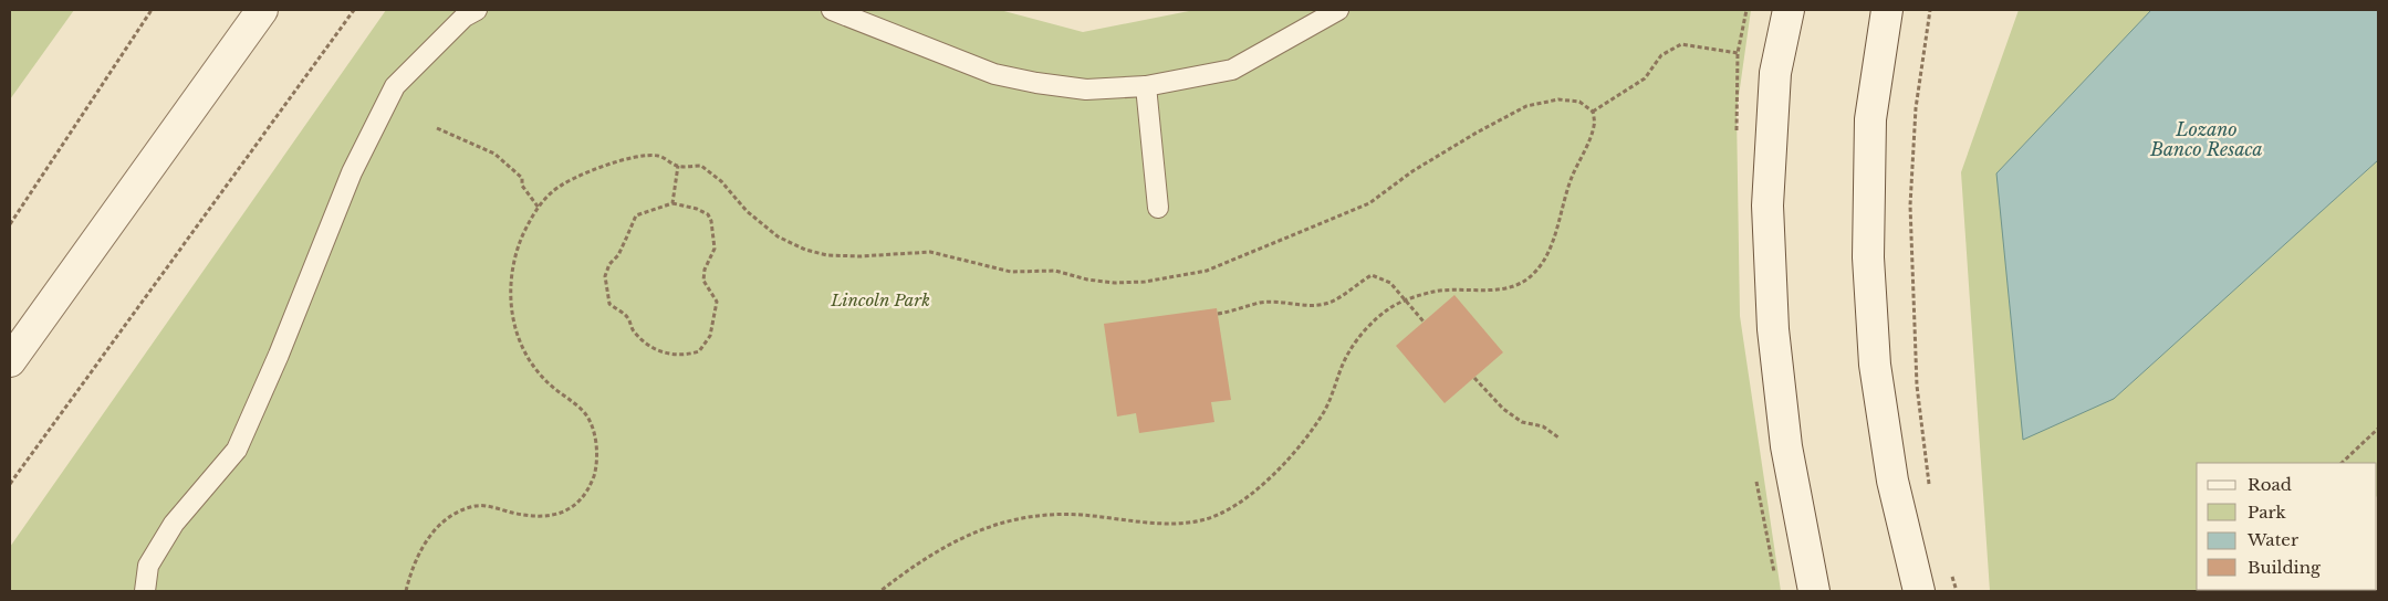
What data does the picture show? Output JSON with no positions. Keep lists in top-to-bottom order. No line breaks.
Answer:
{"water":["Lozano Banco Resaca"],"parks":["Lincoln Park"],"legend":["Road","Park","Water","Building"]}
